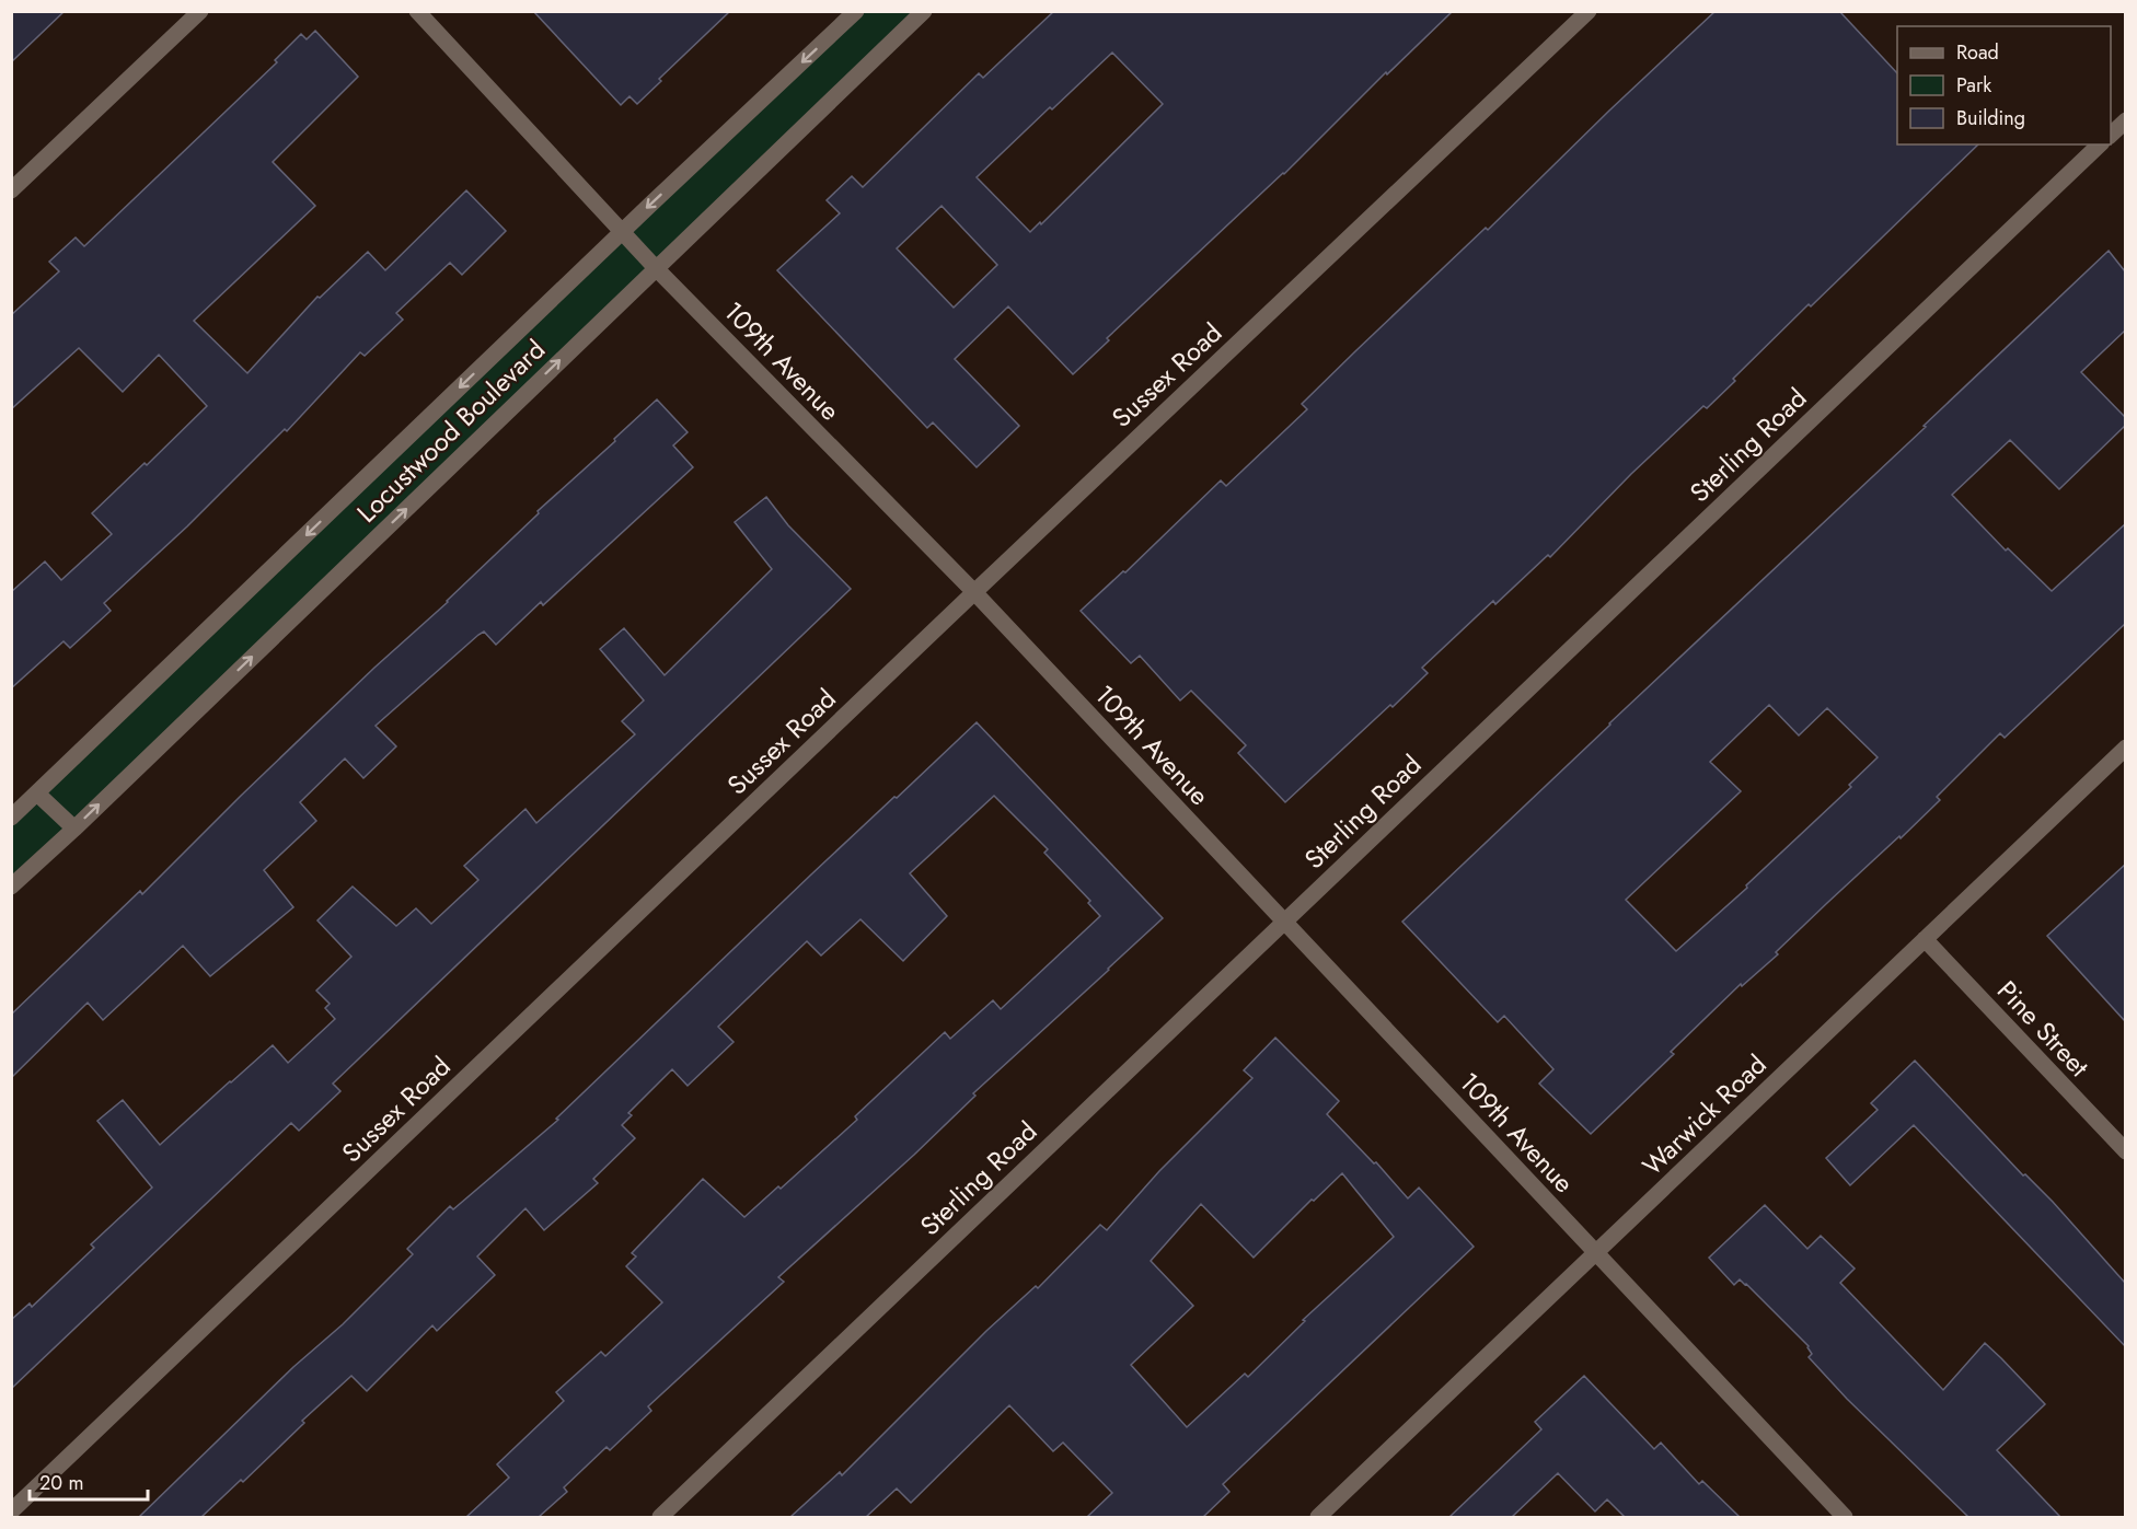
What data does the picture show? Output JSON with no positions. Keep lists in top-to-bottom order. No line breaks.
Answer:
{"streets":{"street":["109th Avenue","Sussex Road","Locustwood Boulevard","Sterling Road","Pine Street","Warwick Road"]},"crossings":[["109th Avenue","Sussex Road"],["109th Avenue","Locustwood Boulevard"],["109th Avenue","Sterling Road"],["109th Avenue","Warwick Road"],["Pine Street","Warwick Road"]],"legend":["Road","Park","Building"],"scale_bar":"20 m"}
